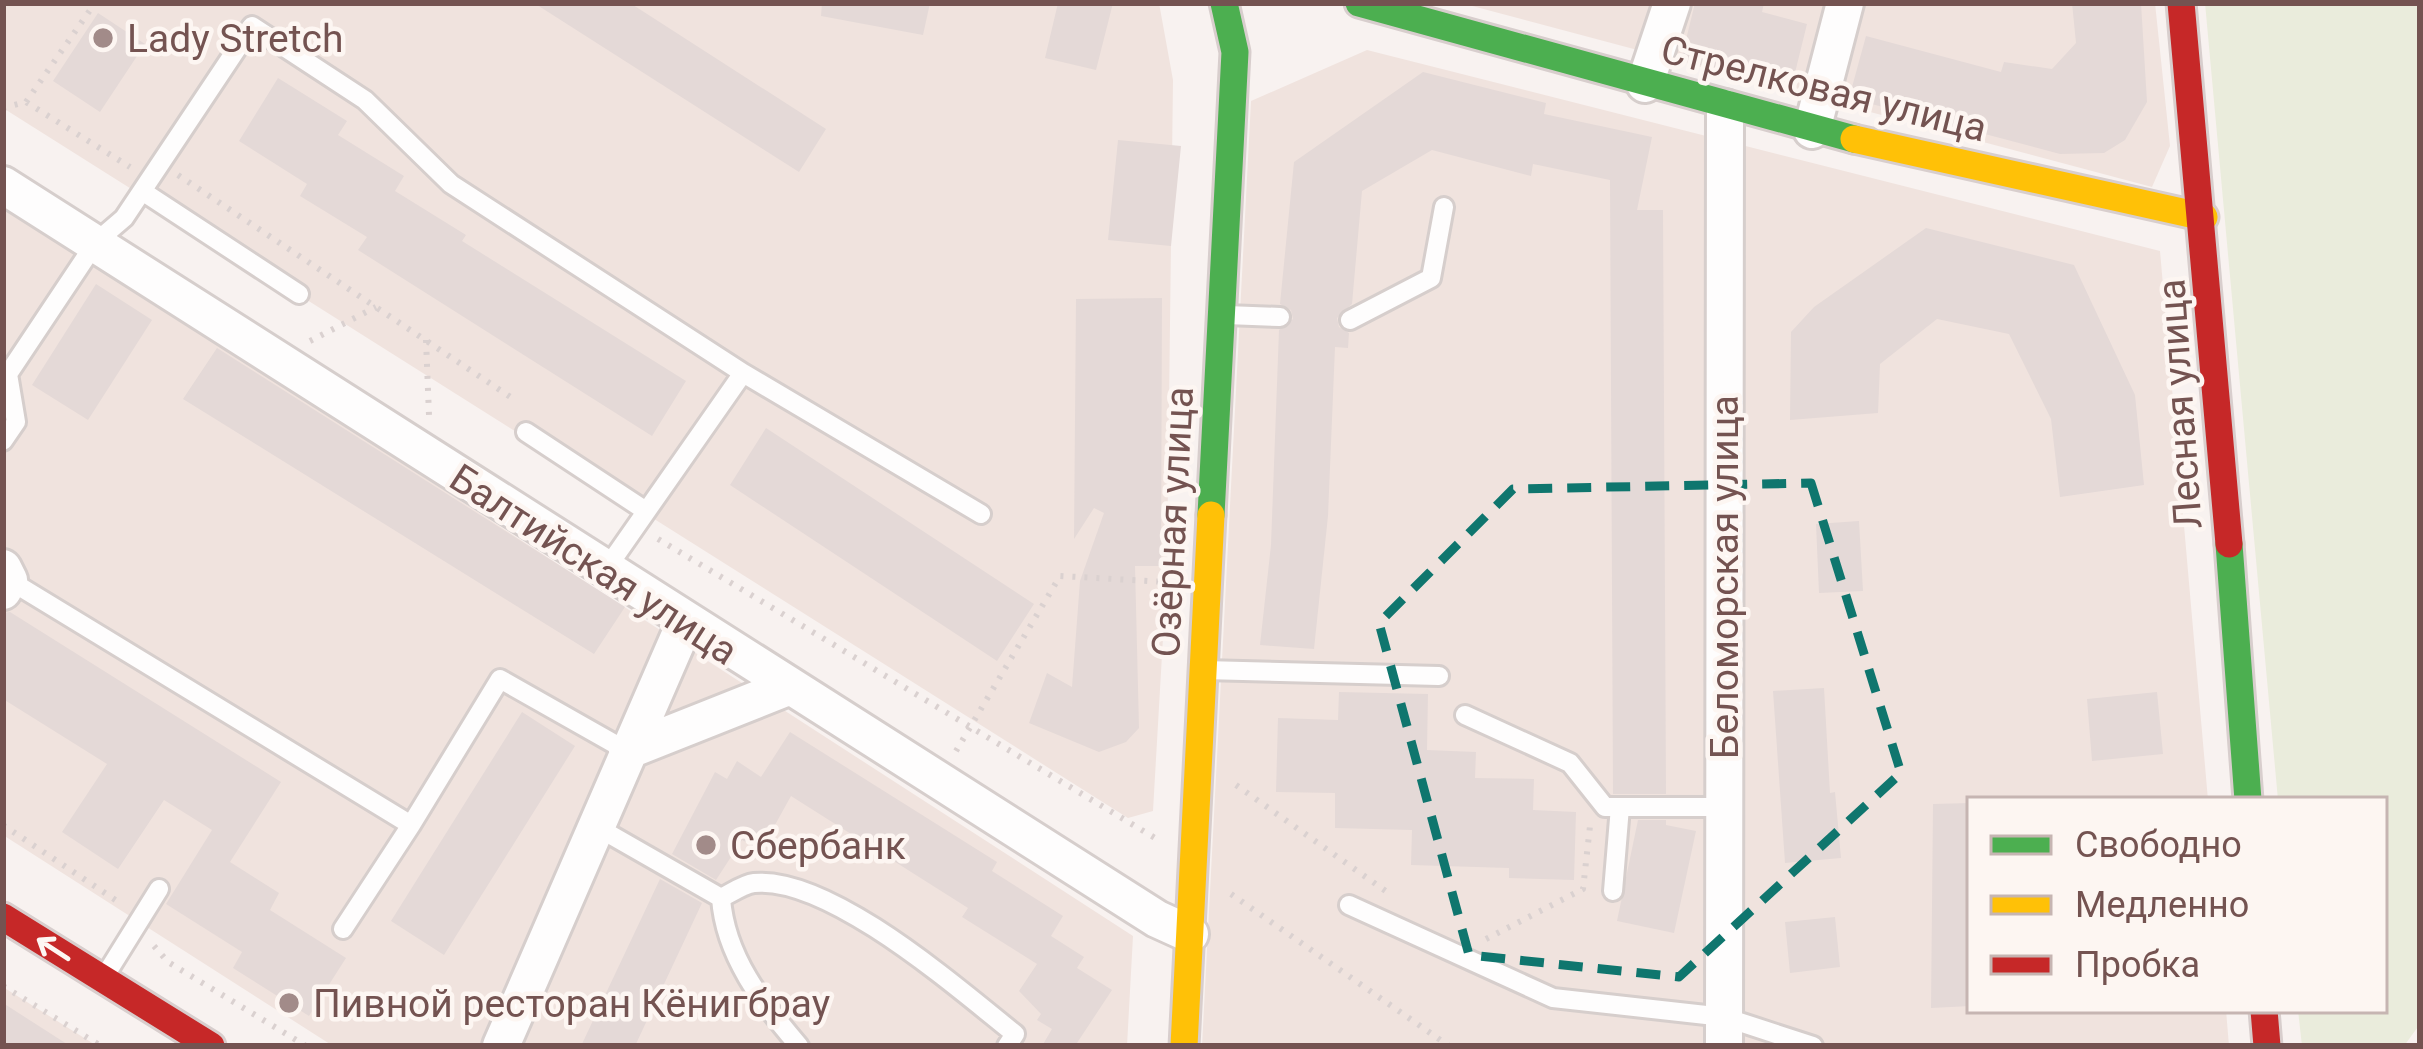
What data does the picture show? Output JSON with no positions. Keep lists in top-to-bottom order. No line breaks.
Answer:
{"streets":{"street":["Стрелковая улица","Лесная улица","Озёрная улица","Балтийская улица","Беломорская улица"]},"crossings":[["Стрелковая улица","Лесная улица"],["Стрелковая улица","Беломорская улица"],["Озёрная улица","Балтийская улица"]],"places":["Lady Stretch","Сбербанк","Пивной ресторан Кёнигбрау"],"legend":["Свободно","Медленно","Пробка"]}
